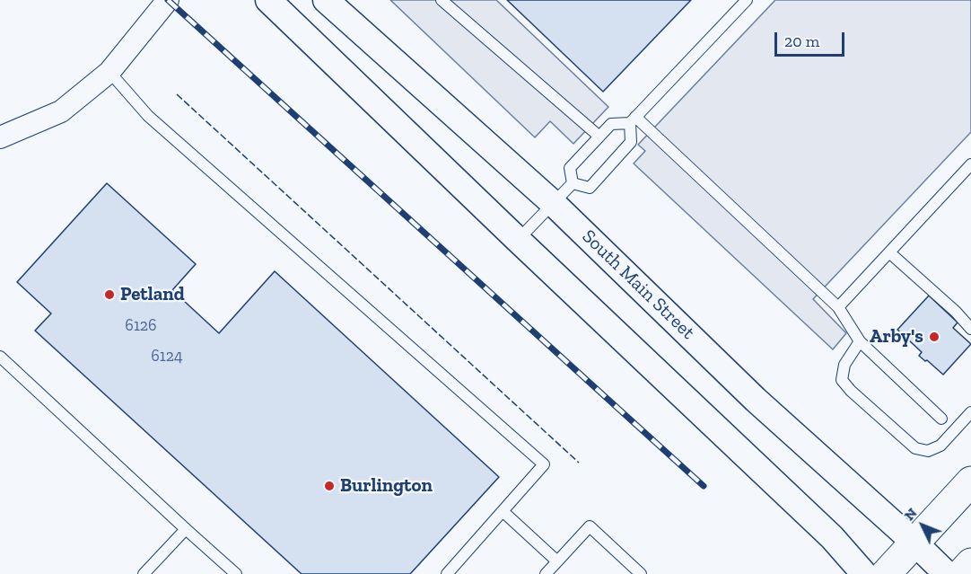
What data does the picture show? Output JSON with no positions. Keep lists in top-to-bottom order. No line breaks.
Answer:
{"streets":{"street":["South Main Street"]},"places":["Petland","Arby's","Burlington"],"house_numbers":["6126","6124"],"scale_bar":"20 m","north":"top left"}
